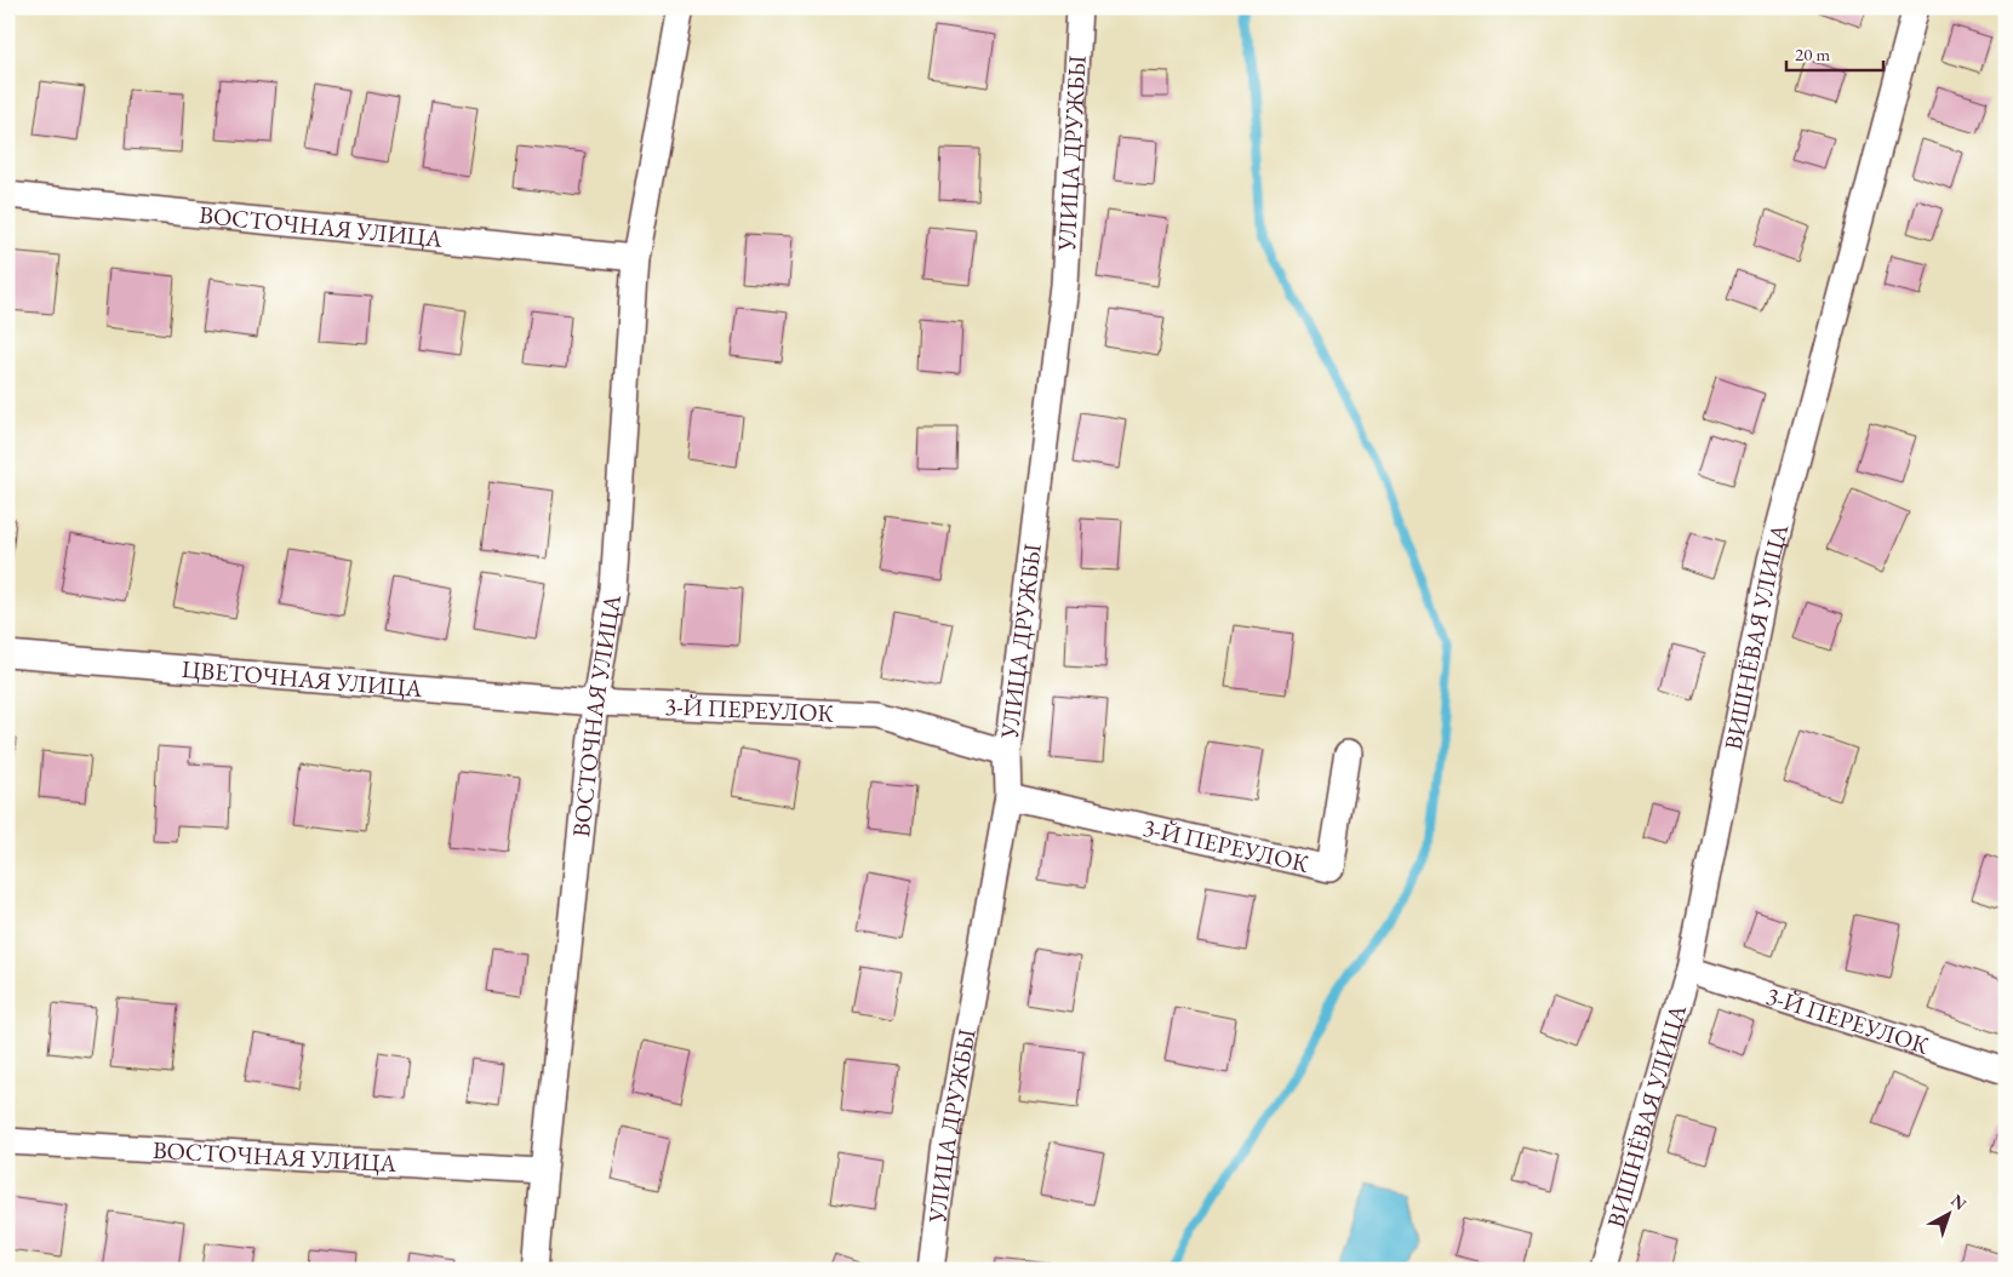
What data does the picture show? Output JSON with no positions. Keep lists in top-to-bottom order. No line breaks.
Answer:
{"streets":{"street":["УЛИЦА ДРУЖБЫ","ВОСТОЧНАЯ УЛИЦА","ВИШНЁВАЯ УЛИЦА","ЦВЕТОЧНАЯ УЛИЦА","3-Й ПЕРЕУЛОК"]},"crossings":[["УЛИЦА ДРУЖБЫ","3-Й ПЕРЕУЛОК"],["ВОСТОЧНАЯ УЛИЦА","ЦВЕТОЧНАЯ УЛИЦА"],["ВОСТОЧНАЯ УЛИЦА","3-Й ПЕРЕУЛОК"],["ВИШНЁВАЯ УЛИЦА","3-Й ПЕРЕУЛОК"],["ЦВЕТОЧНАЯ УЛИЦА","3-Й ПЕРЕУЛОК"]],"scale_bar":"20 m","north":"top right"}
